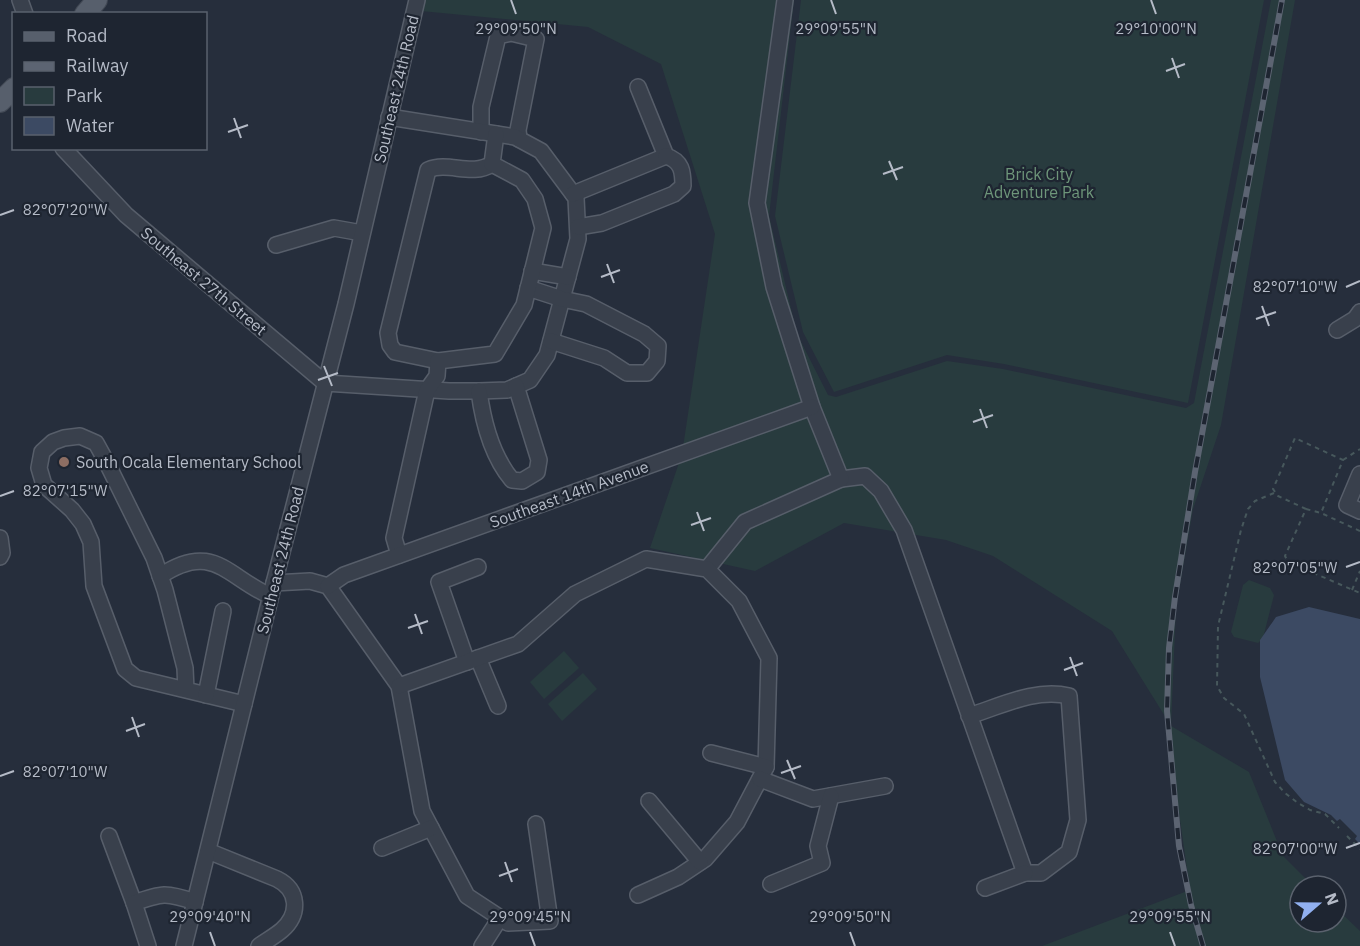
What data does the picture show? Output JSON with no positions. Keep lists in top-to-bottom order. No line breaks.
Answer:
{"streets":{"street":["Southeast 24th Road","Southeast 27th Street","Southeast 14th Avenue"]},"crossings":[["Southeast 24th Road","Southeast 27th Street"]],"parks":["Brick City Adventure Park"],"places":["South Ocala Elementary School"],"legend":["Road","Railway","Park","Water"],"north":"right","coordinates":["29°09'50\"N","29°09'55\"N","29°10'00\"N","82°07'20\"W","82°07'10\"W","82°07'15\"W","82°07'05\"W","82°07'00\"W","29°09'40\"N","29°09'45\"N"]}
